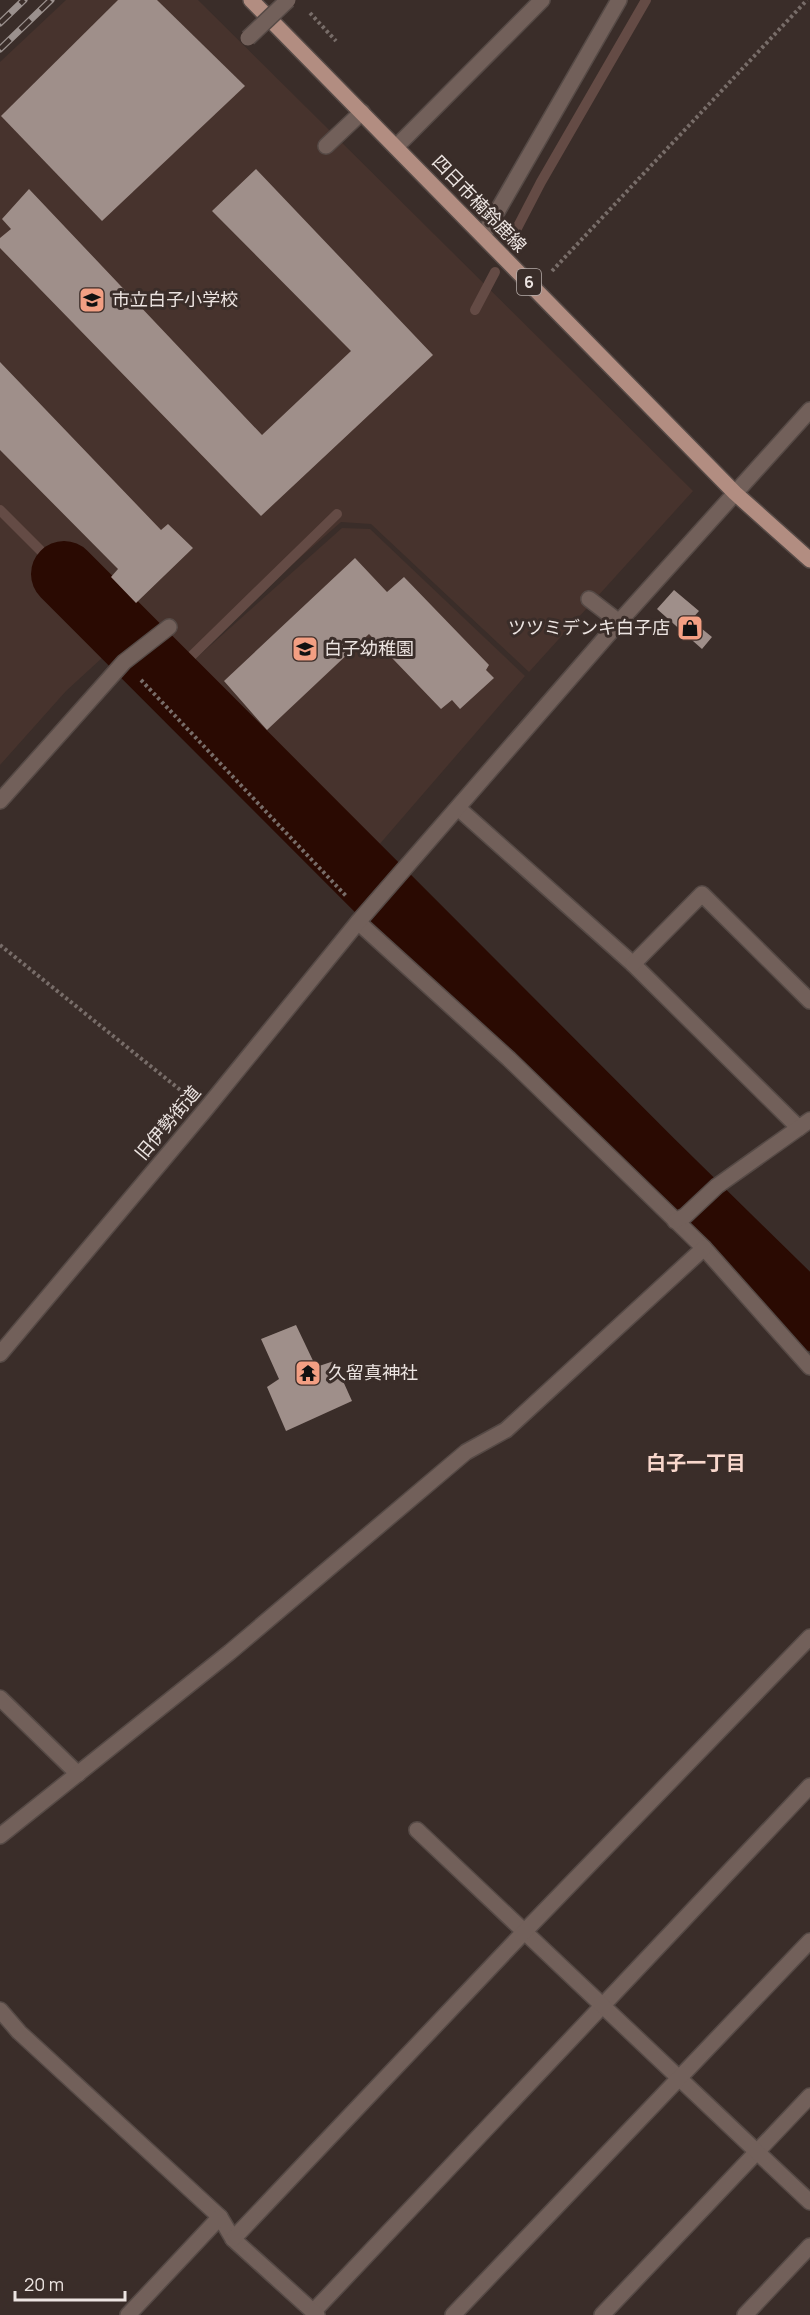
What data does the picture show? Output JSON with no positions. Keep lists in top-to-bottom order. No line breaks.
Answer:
{"streets":{"main road":["四日市楠鈴鹿線","6"],"street":["旧伊勢街道"]},"crossings":[["四日市楠鈴鹿線","旧伊勢街道"]],"districts":["白子一丁目"],"places":{"school or university":["市立白子小学校","白子幼稚園"],"shop":["ツツミデンキ白子店"],"temple":["久留真神社"]},"scale_bar":"20 m"}
